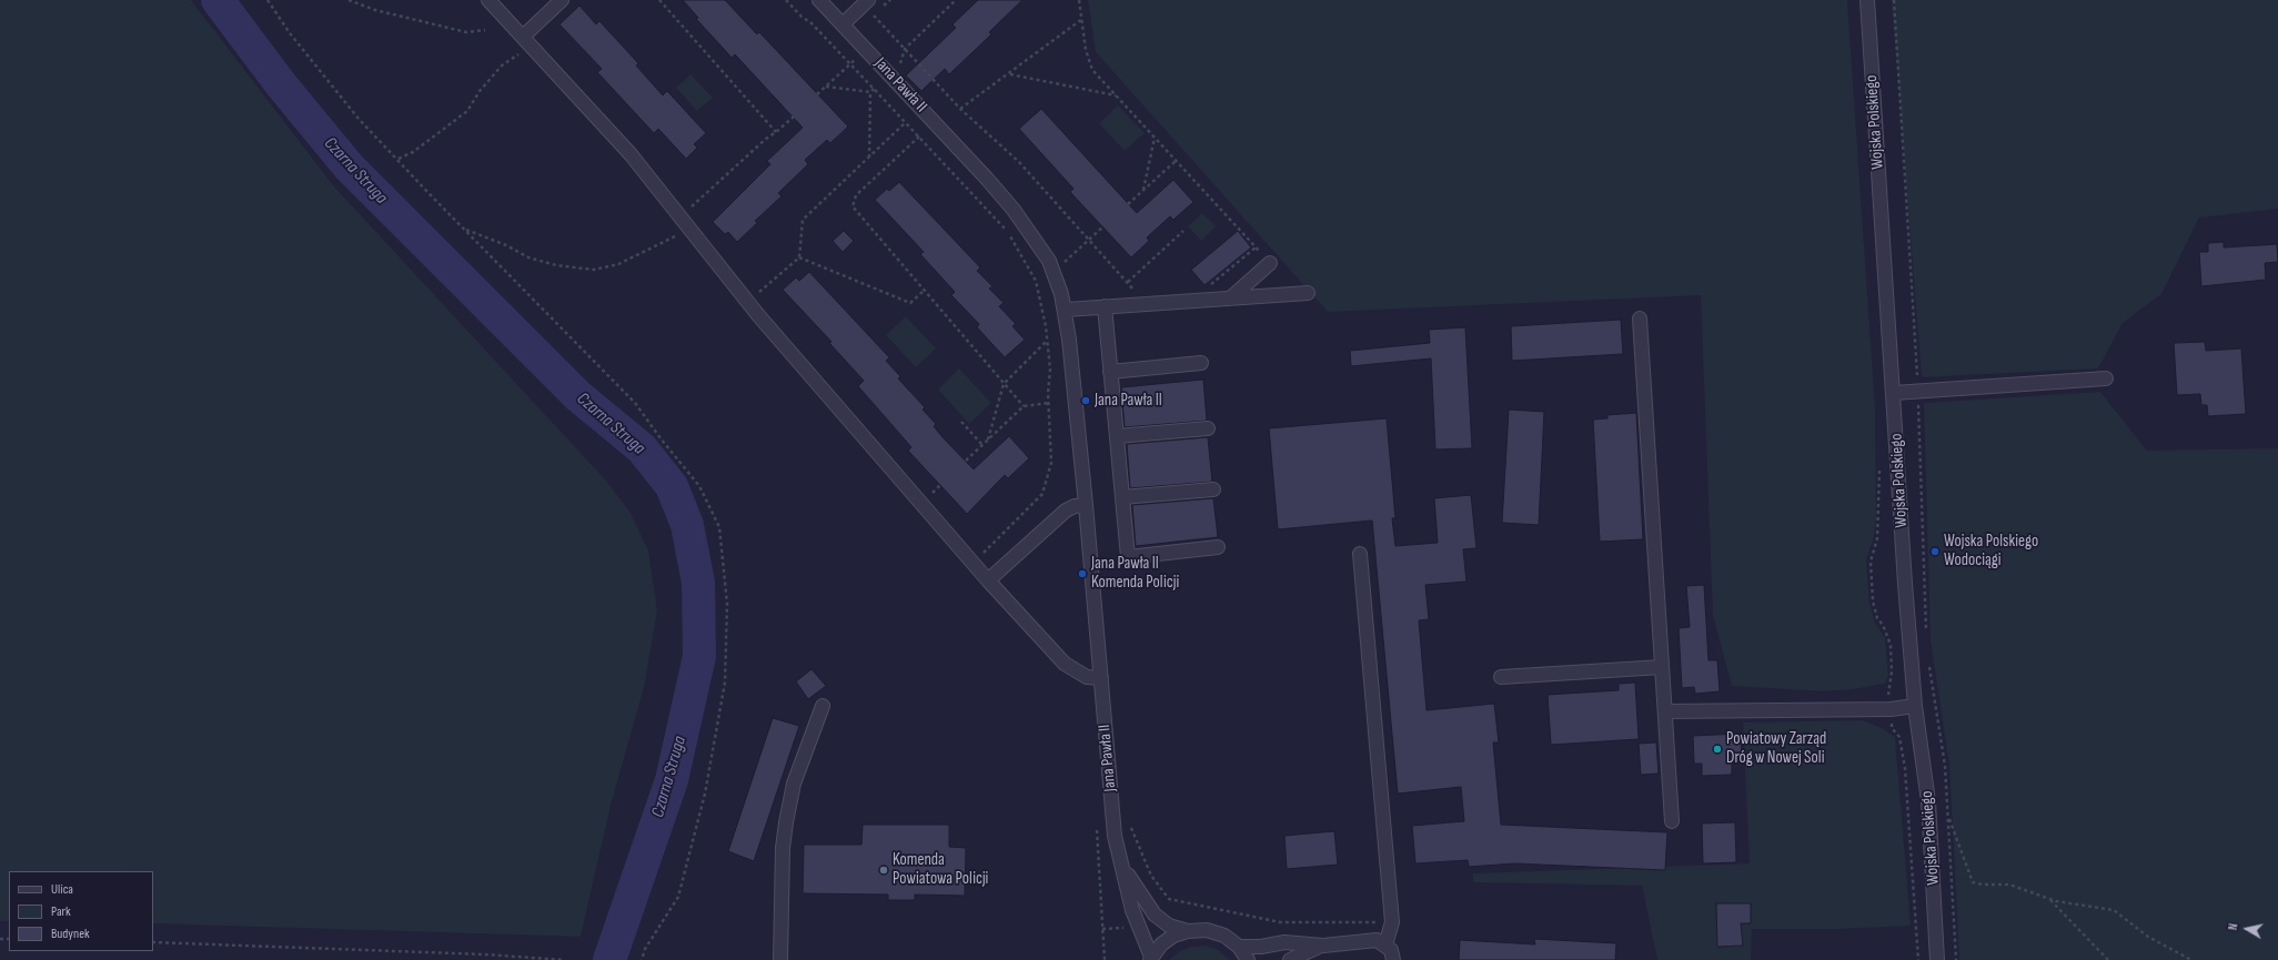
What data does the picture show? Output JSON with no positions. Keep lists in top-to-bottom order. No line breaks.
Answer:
{"streets":{"street":["Jana Pawła II","Wojska Polskiego"]},"water":["Czarna Struga"],"places":["Jana Pawła II","Wojska Polskiego Wodociągi","Jana Pawła II Komenda Policji","Powiatowy Zarząd Dróg w Nowej Soli","Komenda Powiatowa Policji"],"legend":["Ulica","Park","Budynek"],"north":"left"}
